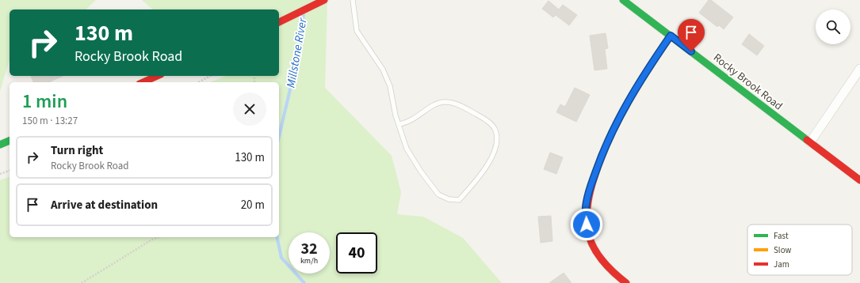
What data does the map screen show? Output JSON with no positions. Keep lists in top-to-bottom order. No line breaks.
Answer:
{"streets":{"street":["Rocky Brook Road"]},"water":["Millstone River"],"legend":["Fast","Slow","Jam"],"page":{"turn":["130 m","Rocky Brook Road"],"heading":["1 min","150 m · 13:27"],"list":[{"name":"Turn right","note":"Rocky Brook Road","value":"130 m"},{"name":"Arrive at destination","value":"20 m"}],"speed":"32 km/h","limit":"40"}}
